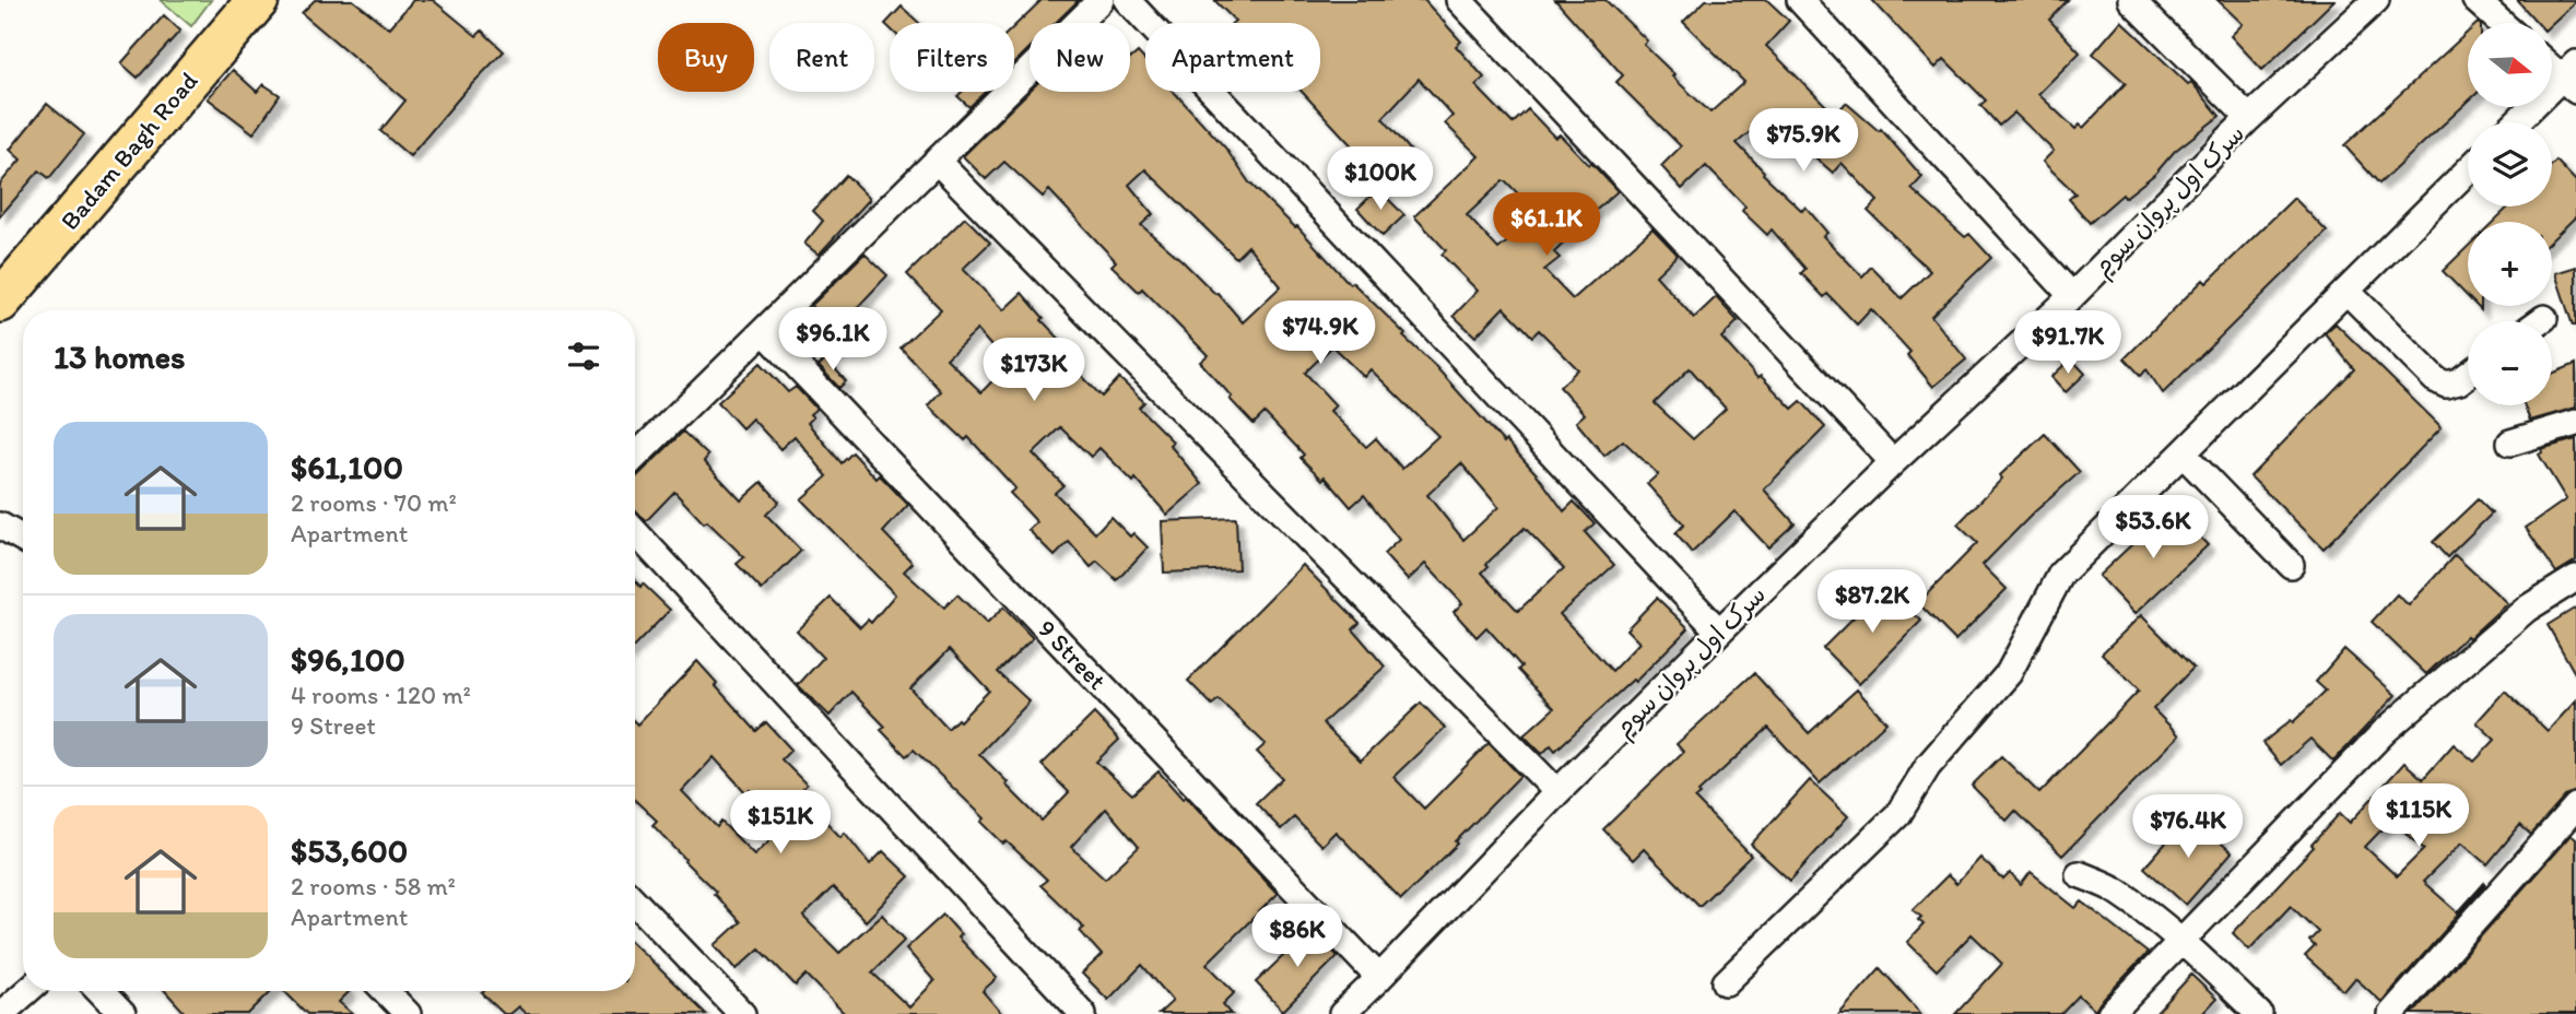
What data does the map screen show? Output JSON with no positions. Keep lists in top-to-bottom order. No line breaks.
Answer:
{"streets":{"main road":["Badam Bagh Road"],"street":["سرک اول پروان سوم","9 Street"]},"crossings":[["سرک اول پروان سوم","9 Street"]],"north":"right","page":{"map_buttons":["+","−"],"chip":["Buy","Rent","Filters","New","Apartment"],"price":["$75.9K","$100K","$61.1K","$74.9K","$96.1K","$91.7K","$173K","$53.6K","$87.2K","$115K","$151K","$76.4K","$86K"],"heading":"13 homes","list":[{"name":"$61,100","note":"2 rooms · 70 m² · Apartment"},{"name":"$96,100","note":"4 rooms · 120 m² · 9 Street"},{"name":"$53,600","note":"2 rooms · 58 m² · Apartment"}]}}
